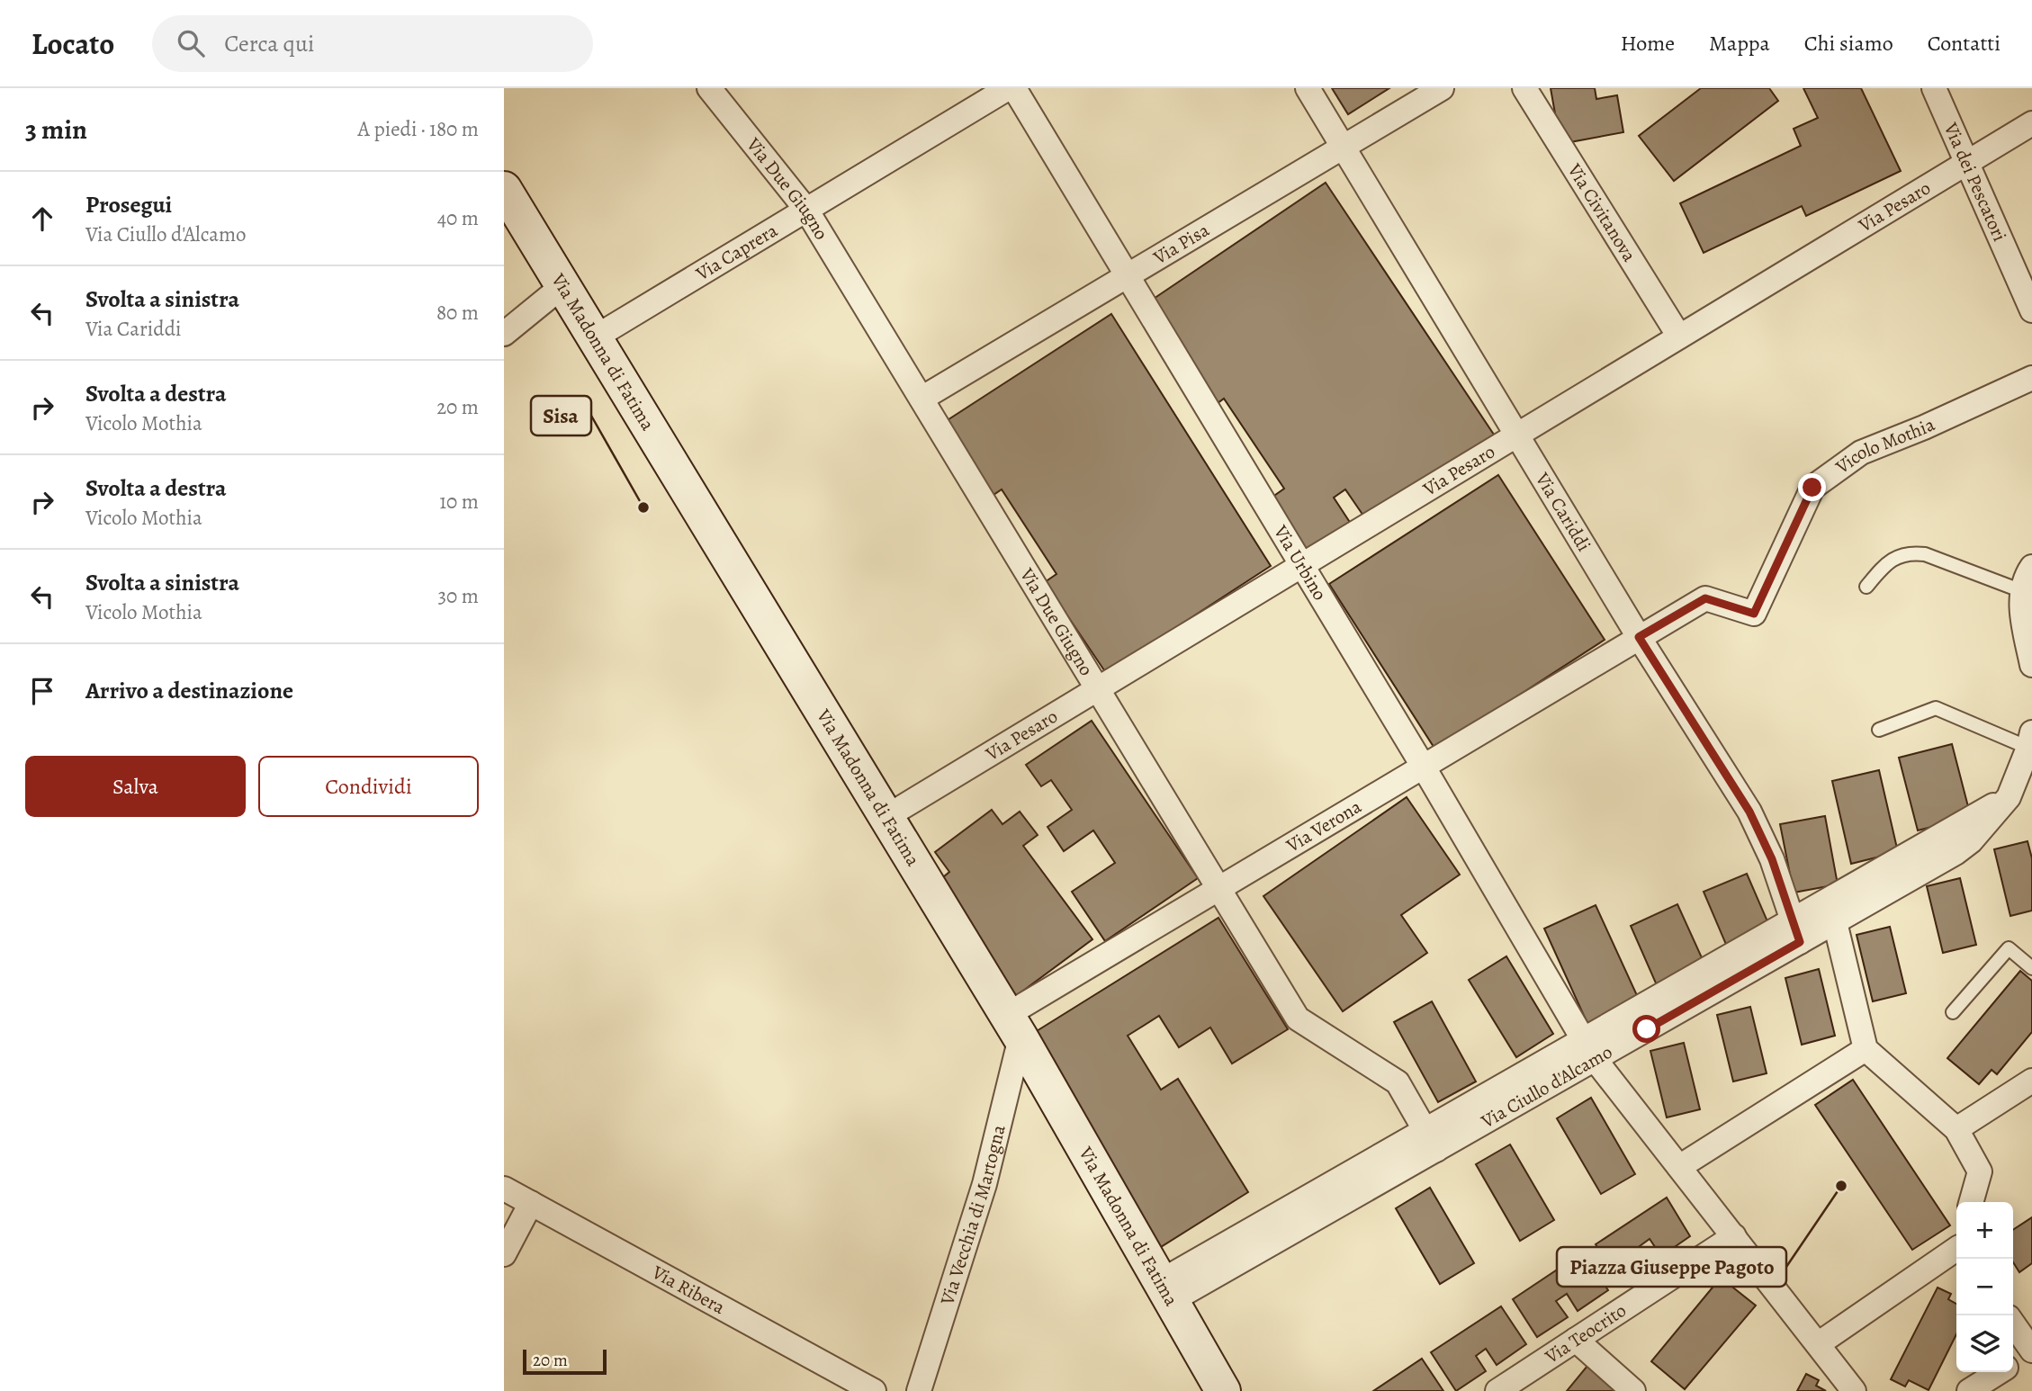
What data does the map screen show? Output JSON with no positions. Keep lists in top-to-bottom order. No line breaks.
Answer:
{"streets":{"street":["Via dei Pescatori","Via Due Giugno","Via Pesaro","Via Civitanova","Via Pisa","Via Caprera","Via Madonna di Fatima","Vicolo Mothia","Via Cariddi","Via Urbino","Via Verona","Via Ciullo d'Alcamo","Via Vecchia di Martogna","Via Ribera","Via Teocrito"]},"crossings":[["Via dei Pescatori","Via Pesaro"],["Via Due Giugno","Via Pesaro"],["Via Due Giugno","Via Pisa"],["Via Due Giugno","Via Caprera"],["Via Due Giugno","Via Verona"],["Via Due Giugno","Via Ciullo d'Alcamo"],["Via Pesaro","Via Civitanova"],["Via Pesaro","Via Madonna di Fatima"],["Via Pesaro","Via Cariddi"],["Via Pesaro","Via Urbino"],["Via Pisa","Via Cariddi"],["Via Pisa","Via Urbino"],["Via Caprera","Via Madonna di Fatima"],["Via Madonna di Fatima","Via Verona"],["Via Madonna di Fatima","Via Ciullo d'Alcamo"],["Via Madonna di Fatima","Via Vecchia di Martogna"],["Vicolo Mothia","Via Cariddi"],["Vicolo Mothia","Via Verona"],["Via Cariddi","Via Verona"],["Via Cariddi","Via Ciullo d'Alcamo"],["Via Urbino","Via Verona"],["Via Urbino","Via Ciullo d'Alcamo"],["Via Urbino","Via Teocrito"],["Via Verona","Via Vecchia di Martogna"]],"places":["Sisa","Piazza Giuseppe Pagoto"],"scale_bar":"20 m","page":{"header":"Locato","search":"Cerca qui","nav":["Home","Mappa","Chi siamo","Contatti"],"heading":["3 min","A piedi · 180 m"],"list":[["Prosegui","Via Ciullo d'Alcamo","40 m"],["Svolta a sinistra","Via Cariddi","80 m"],["Svolta a destra","Vicolo Mothia","20 m"],["Svolta a destra","Vicolo Mothia","10 m"],["Svolta a sinistra","Vicolo Mothia","30 m"],"Arrivo a destinazione"],"buttons":["Salva","Condividi"],"map_buttons":["+","−"],"scale":"20 m"}}
